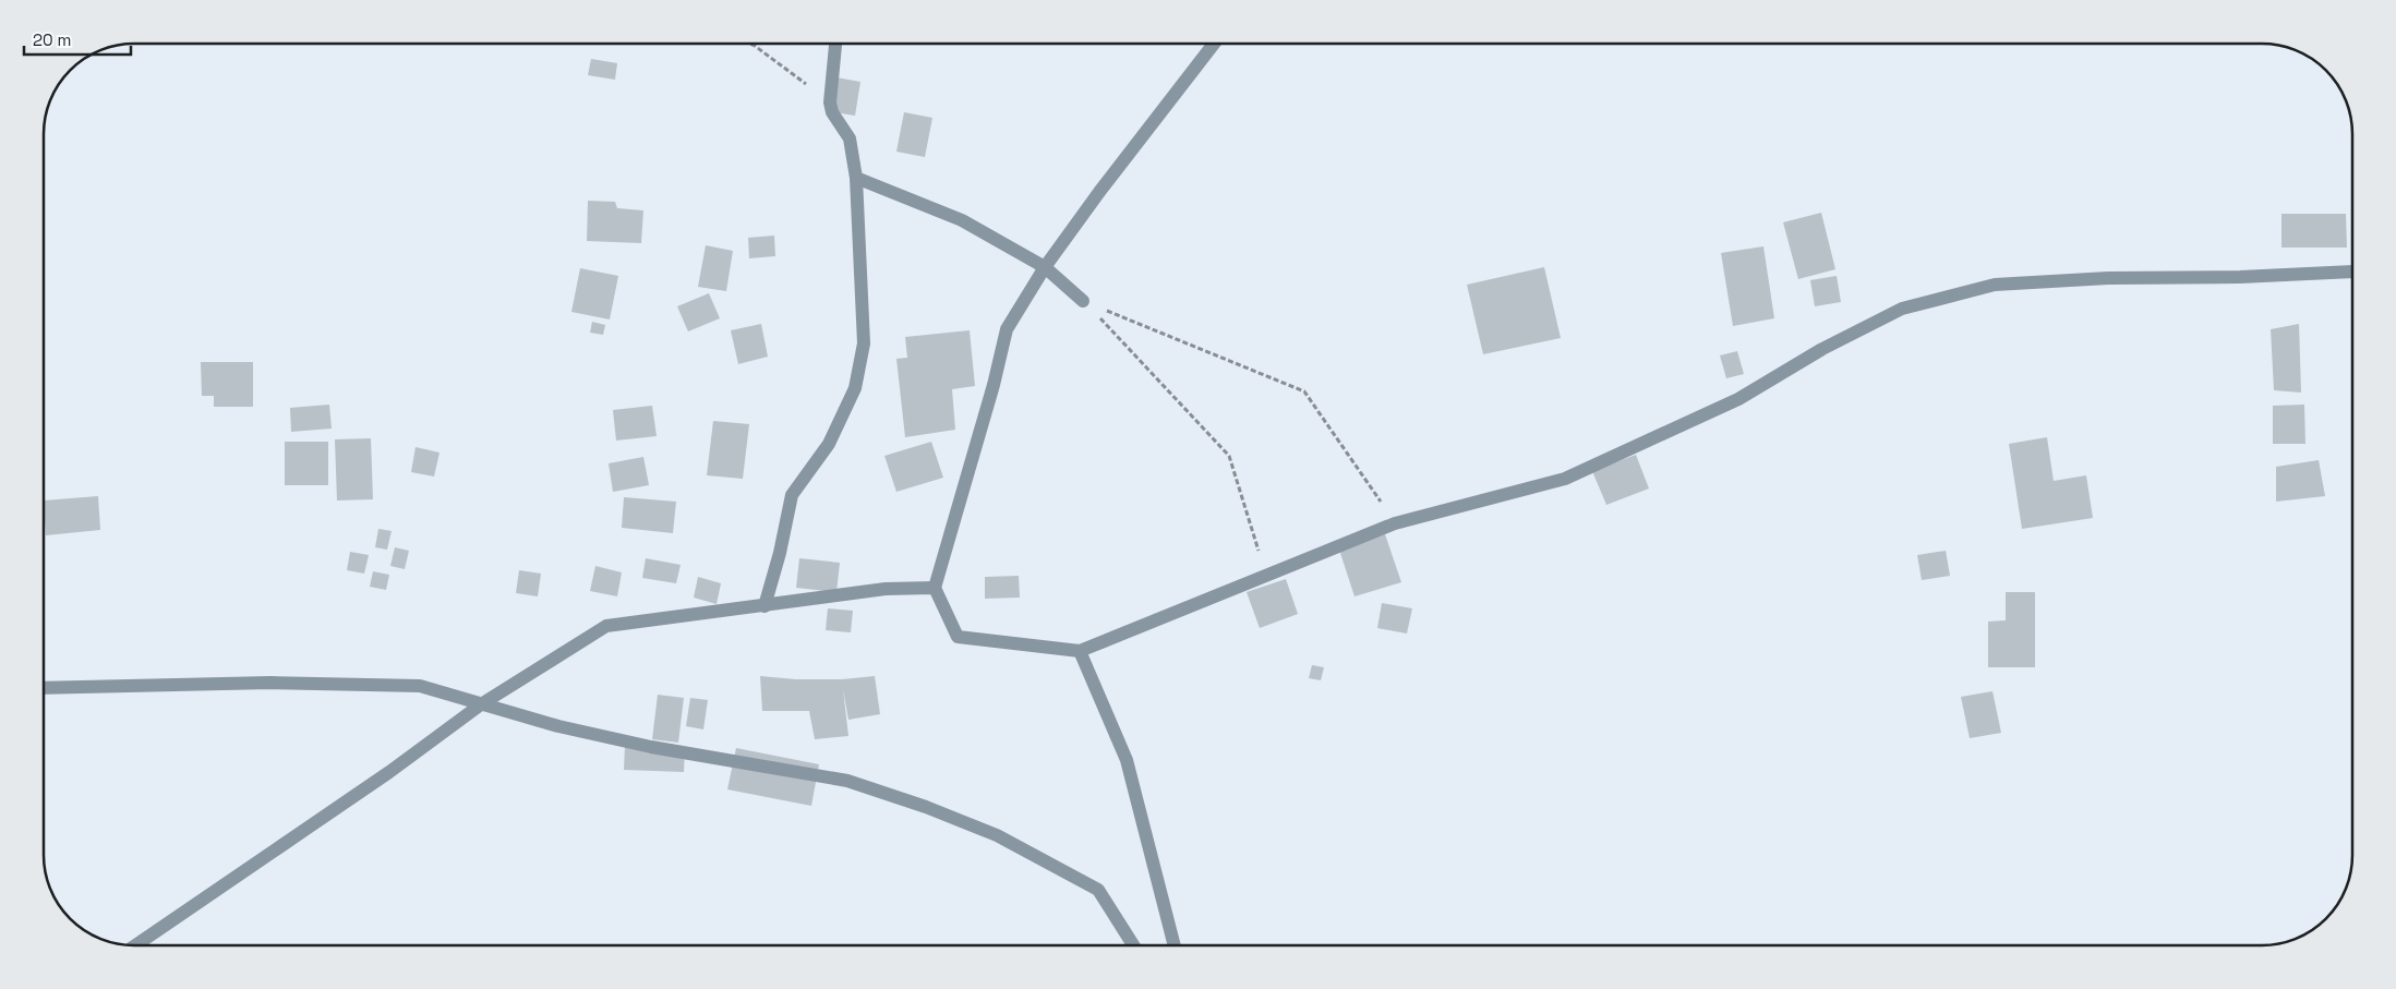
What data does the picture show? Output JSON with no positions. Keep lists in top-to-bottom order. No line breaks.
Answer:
{"scale_bar":"20 m"}
